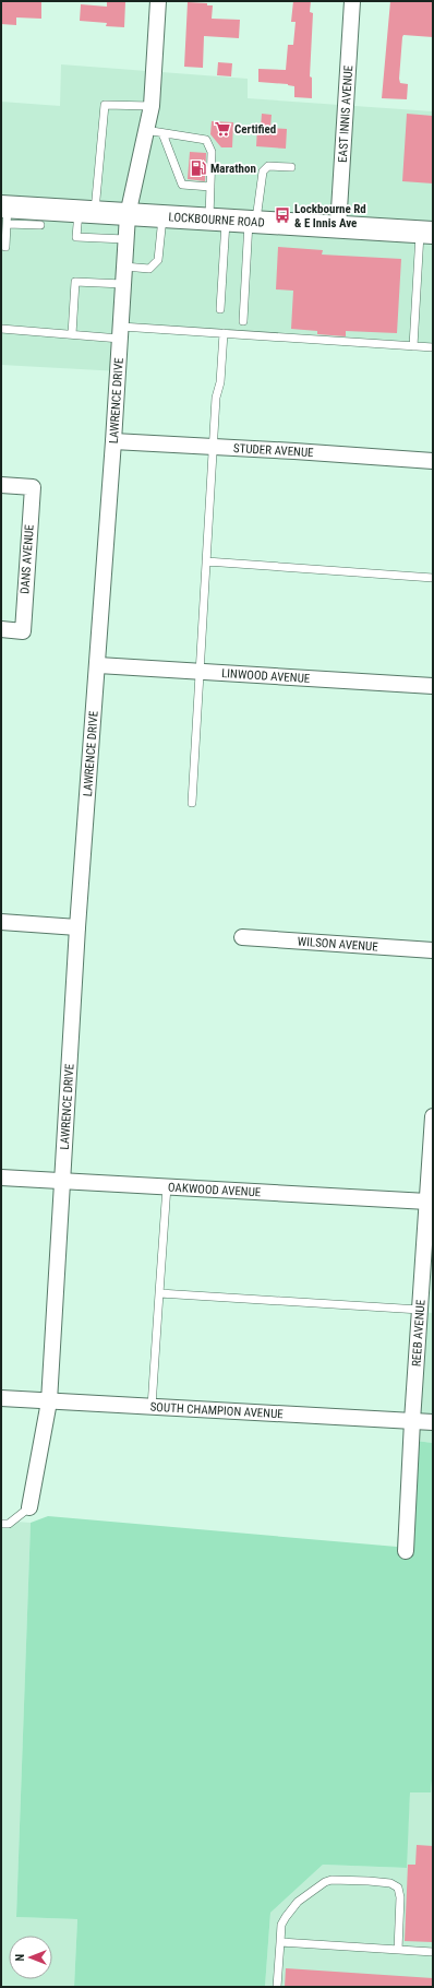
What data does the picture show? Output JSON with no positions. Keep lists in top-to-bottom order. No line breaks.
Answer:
{"streets":{"main road":["LOCKBOURNE ROAD"],"street":["EAST INNIS AVENUE","LAWRENCE DRIVE","STUDER AVENUE","DANS AVENUE","LINWOOD AVENUE","WILSON AVENUE","OAKWOOD AVENUE","REEB AVENUE","SOUTH CHAMPION AVENUE"]},"crossings":[["EAST INNIS AVENUE","LOCKBOURNE ROAD"],["LOCKBOURNE ROAD","LAWRENCE DRIVE"],["LAWRENCE DRIVE","STUDER AVENUE"],["LAWRENCE DRIVE","LINWOOD AVENUE"],["LAWRENCE DRIVE","OAKWOOD AVENUE"],["LAWRENCE DRIVE","SOUTH CHAMPION AVENUE"],["OAKWOOD AVENUE","REEB AVENUE"],["REEB AVENUE","SOUTH CHAMPION AVENUE"]],"places":{"supermarket":["Certified"],"fuel station":["Marathon"],"bus stop":["Lockbourne Rd & E Innis Ave"]},"north":"left"}
